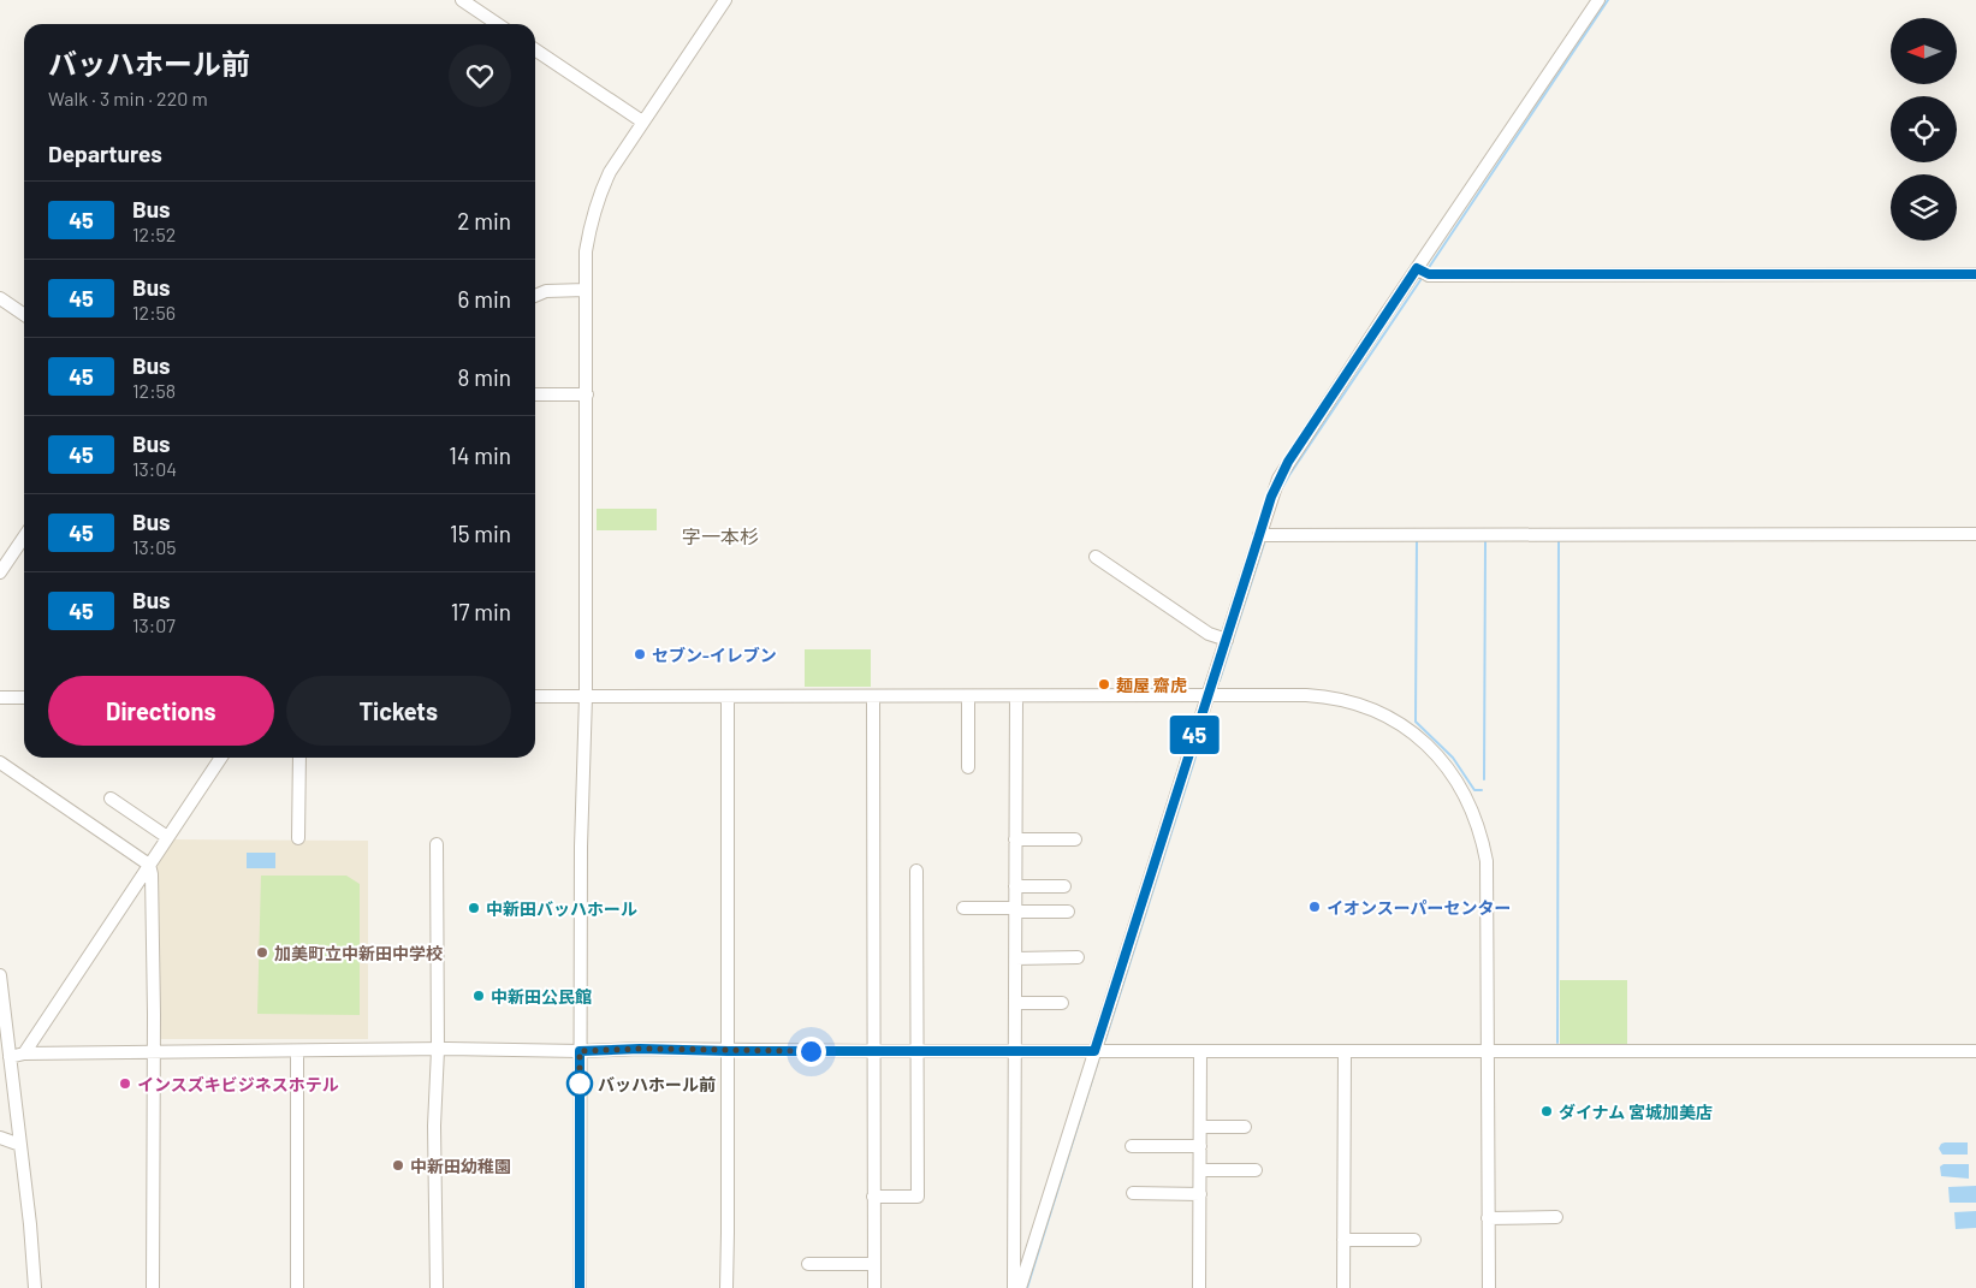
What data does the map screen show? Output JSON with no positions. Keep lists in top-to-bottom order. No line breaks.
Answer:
{"districts":["字一本杉"],"places":["セブン-イレブン","麺屋 齋虎","イオンスーパーセンター","中新田バッハホール","加美町立中新田中学校","中新田公民館","インスズキビジネスホテル","バッハホール前","ダイナム 宮城加美店","中新田幼稚園"],"lines":["bus line 45"],"north":"left","page":{"on_map":"45","heading":[["バッハホール前","Walk · 3 min · 220 m"],"Departures"],"list":[{"mark":"45","name":"Bus","note":"12:52","value":"2 min"},{"mark":"45","name":"Bus","note":"12:56","value":"6 min"},{"mark":"45","name":"Bus","note":"12:58","value":"8 min"},{"mark":"45","name":"Bus","note":"13:04","value":"14 min"},{"mark":"45","name":"Bus","note":"13:05","value":"15 min"},{"mark":"45","name":"Bus","note":"13:07","value":"17 min"}],"buttons":["Directions","Tickets"]}}
